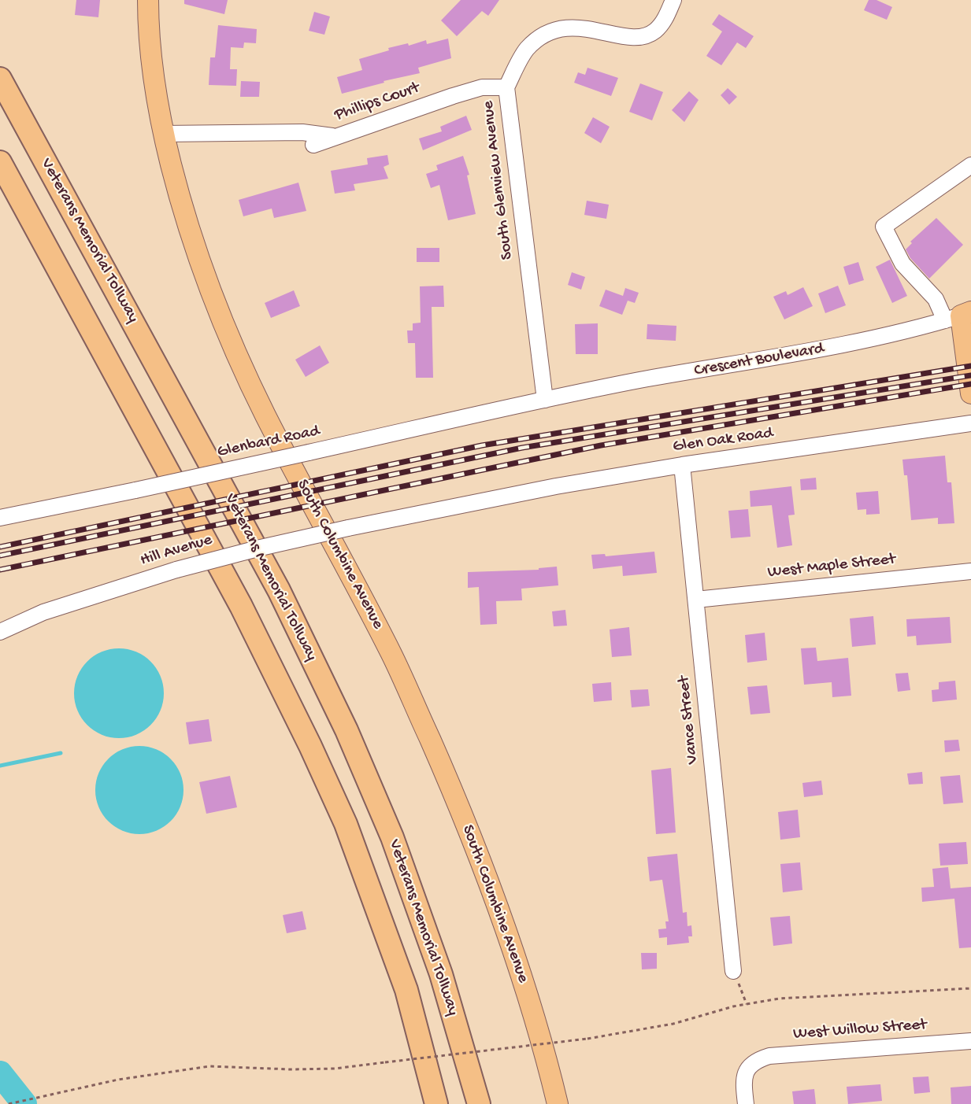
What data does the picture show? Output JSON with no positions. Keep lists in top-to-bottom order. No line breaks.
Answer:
{"streets":{"highway":["Veterans Memorial Tollway"],"main road":["South Columbine Avenue"],"street":["Phillips Court","South Glenview Avenue","Crescent Boulevard","Glen Oak Road","Glenbard Road","Hill Avenue","West Maple Street","Vance Street","West Willow Street"]},"crossings":[["Phillips Court","South Glenview Avenue"],["South Glenview Avenue","Crescent Boulevard"],["South Glenview Avenue","Glenbard Road"],["Crescent Boulevard","Glenbard Road"],["Glen Oak Road","Hill Avenue"],["Glen Oak Road","Vance Street"],["West Maple Street","Vance Street"]]}
